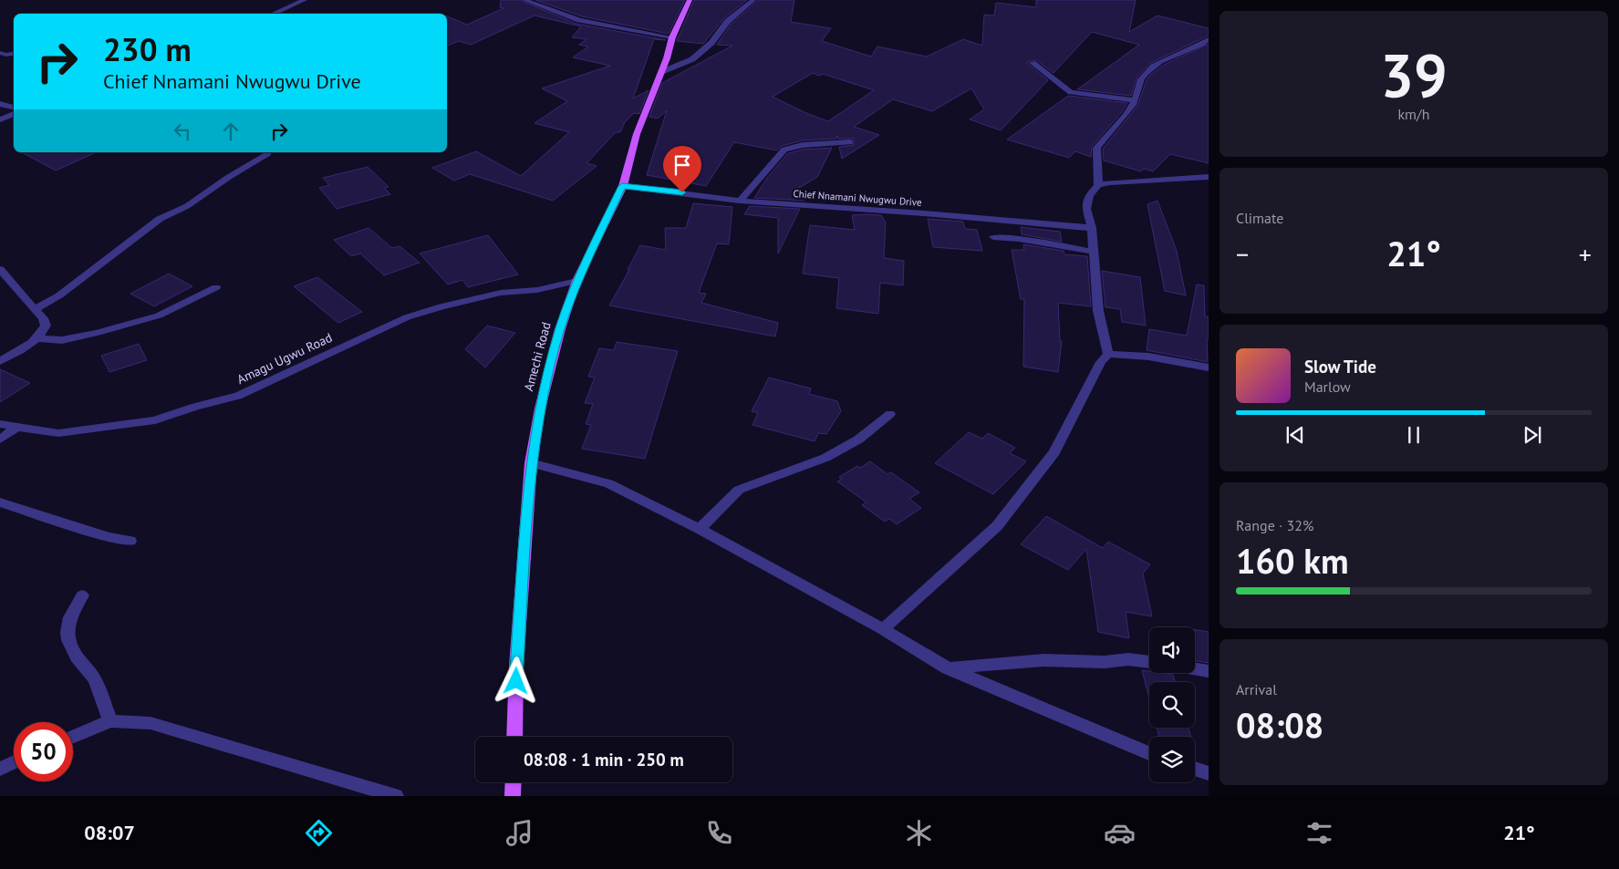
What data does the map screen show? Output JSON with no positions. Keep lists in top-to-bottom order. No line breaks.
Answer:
{"streets":{"main road":["Amechi Road"],"street":["Chief Nnamani Nwugwu Drive","Amagu Ugwu Road"]},"crossings":[["Chief Nnamani Nwugwu Drive","Amechi Road"],["Amechi Road","Amagu Ugwu Road"]],"page":{"tile":[["39","km/h"],"Climate",["Range · 32%","160 km"],["Arrival","08:08"]],"turn":["230 m","Chief Nnamani Nwugwu Drive"],"heat":["−","21°","+"],"song":["Slow Tide","Marlow"],"limit":"50","trip":"08:08 · 1 min · 250 m","tabs":["08:07","21°"]}}
